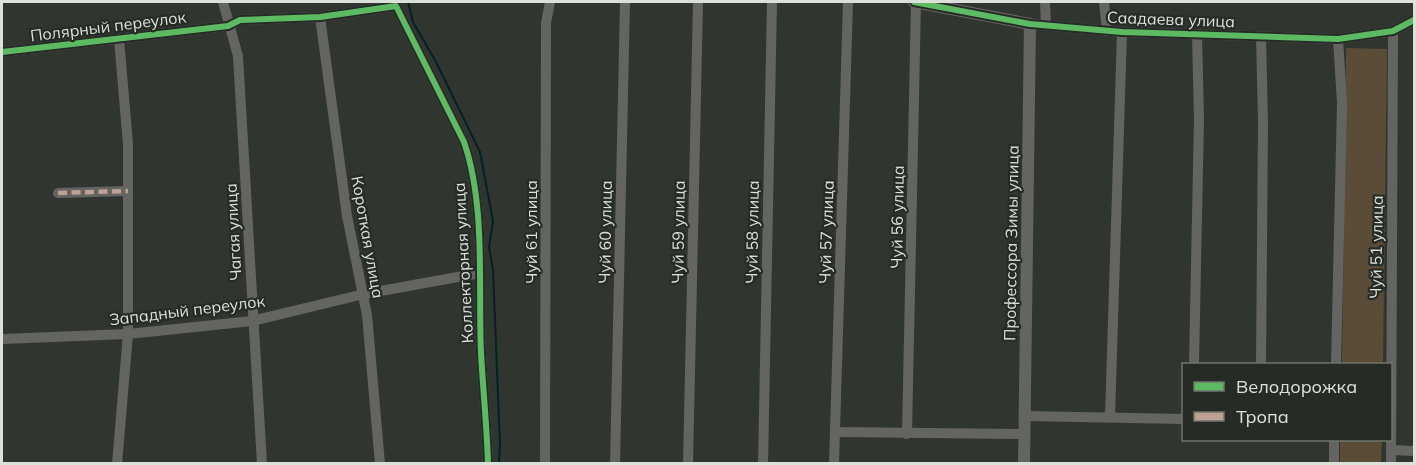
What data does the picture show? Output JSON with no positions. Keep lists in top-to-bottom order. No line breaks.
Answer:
{"streets":{"street":["Саадаева улица","Полярный переулок","Чуй 56 улица","Чагая улица","Чуй 61 улица","Чуй 60 улица","Чуй 59 улица","Чуй 58 улица","Чуй 57 улица","Короткая улица","Профессора Зимы улица","Чуй 51 улица","Коллекторная улица","Западный переулок"]},"crossings":[["Саадаева улица","Чуй 56 улица"],["Саадаева улица","Профессора Зимы улица"],["Саадаева улица","Чуй 51 улица"],["Полярный переулок","Чагая улица"],["Полярный переулок","Короткая улица"],["Полярный переулок","Коллекторная улица"],["Чагая улица","Западный переулок"],["Короткая улица","Западный переулок"],["Коллекторная улица","Западный переулок"]],"legend":["Велодорожка","Тропа"]}
